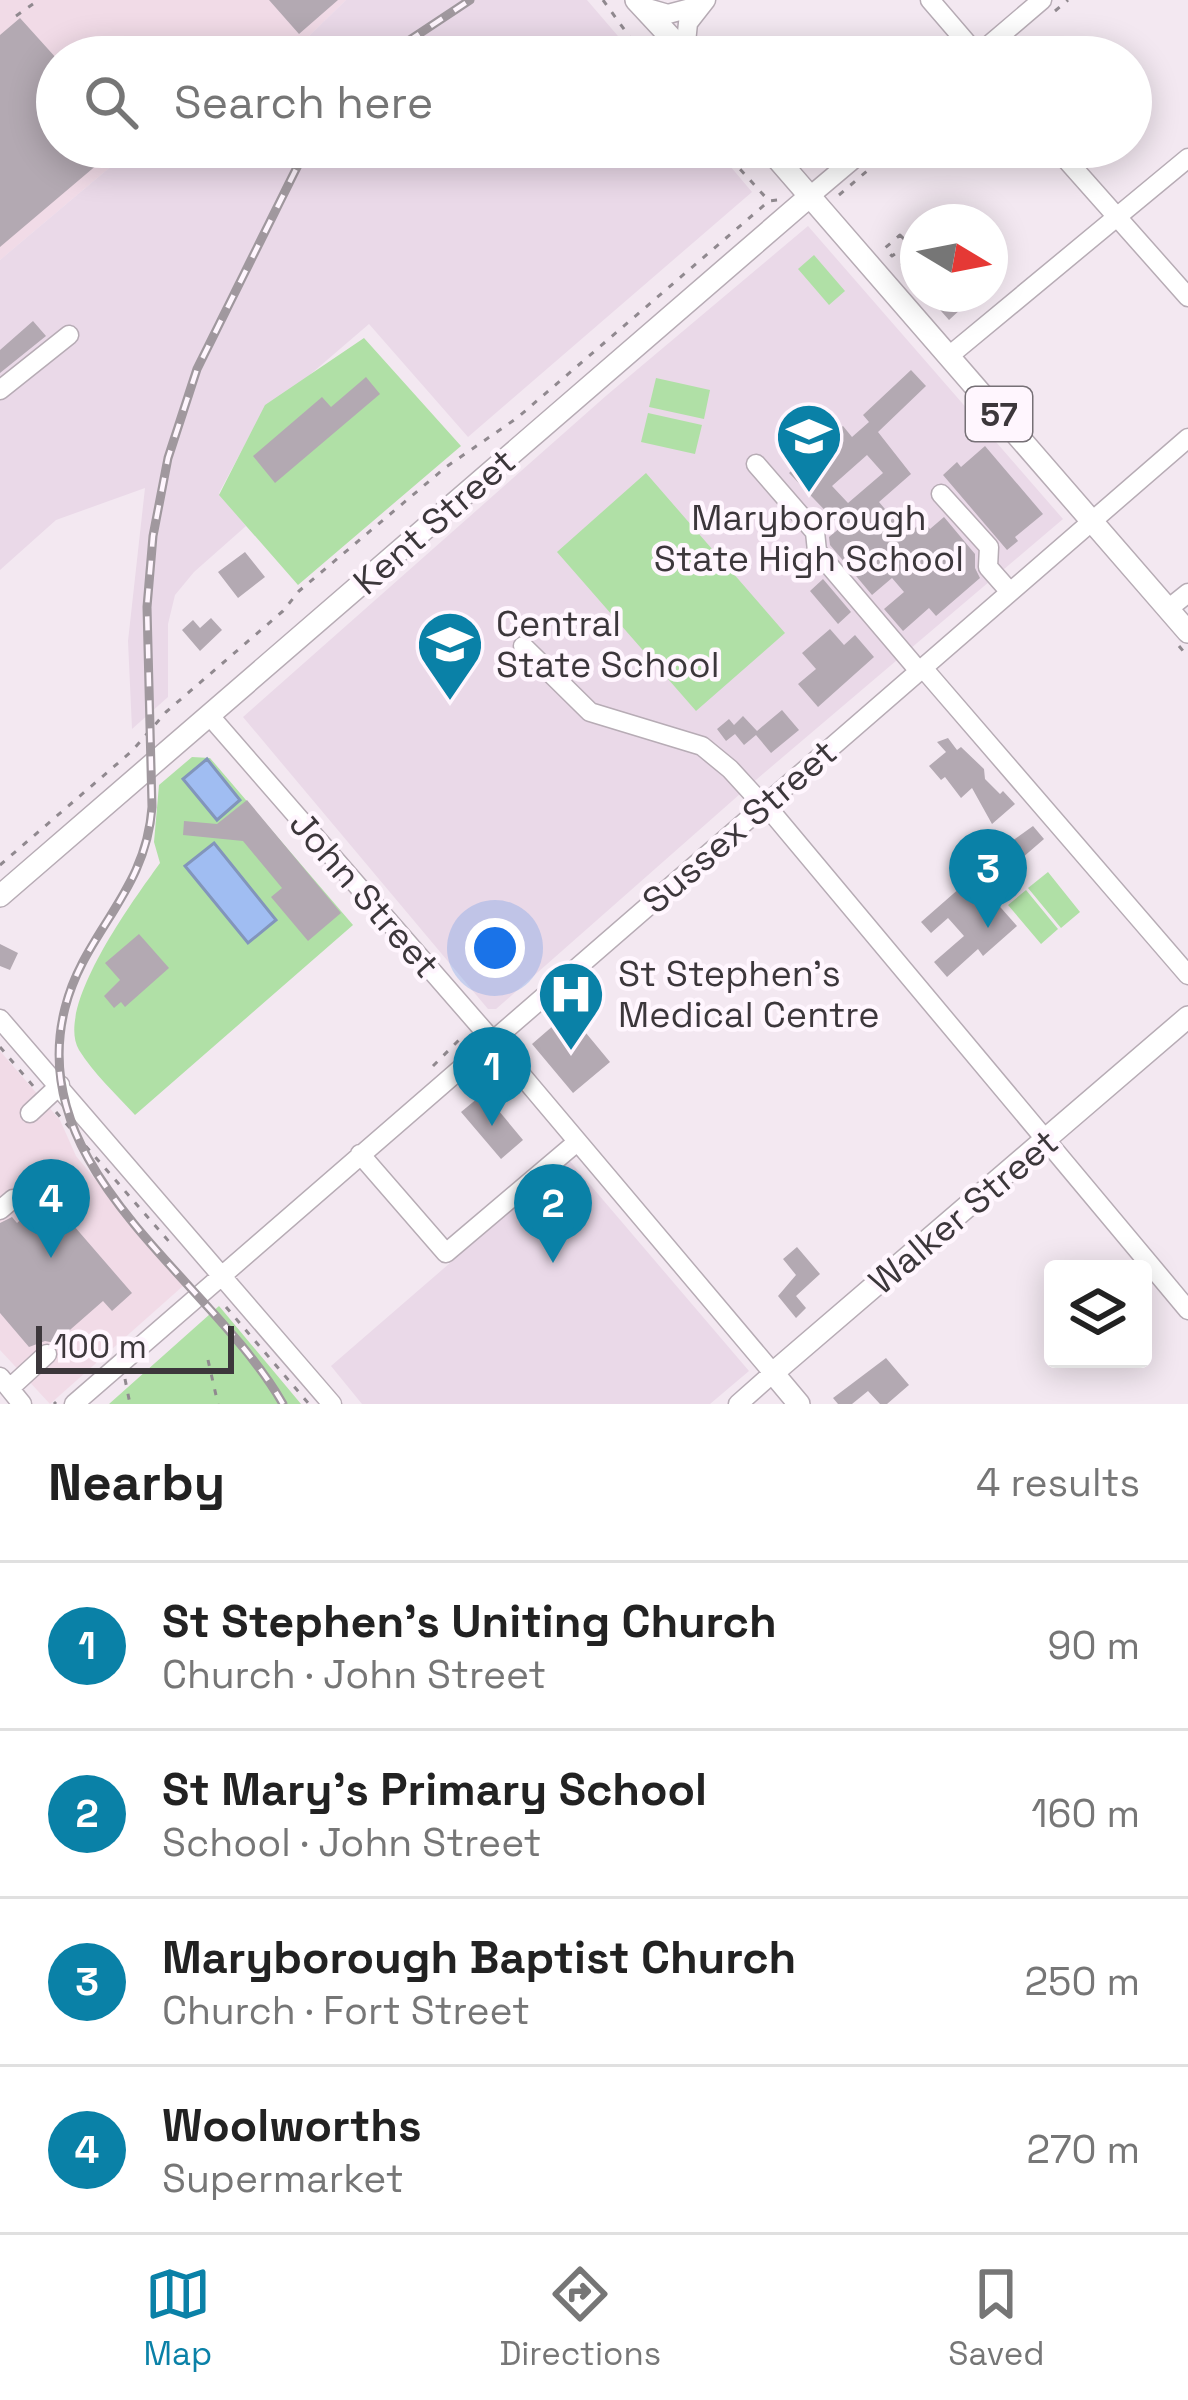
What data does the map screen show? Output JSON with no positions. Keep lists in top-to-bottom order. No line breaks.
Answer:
{"streets":{"main road":["57","Kent Street","John Street","Walker Street"],"street":["Sussex Street"]},"crossings":[["57","Kent Street"],["57","Sussex Street"],["Kent Street","John Street"],["Sussex Street","John Street"],["John Street","Walker Street"]],"places":{"school or university":["Maryborough State High School","Central State School"],"hospital":["St Stephen's Medical Centre"]},"scale_bar":"100 m","north":"right","page":{"search":"Search here","pins":["3","1","4","2"],"scale":"100 m","heading":["Nearby","4 results"],"list":[{"mark":"1","name":"St Stephen's Uniting Church","note":"Church · John Street","value":"90 m"},{"mark":"2","name":"St Mary's Primary School","note":"School · John Street","value":"160 m"},{"mark":"3","name":"Maryborough Baptist Church","note":"Church · Fort Street","value":"250 m"},{"mark":"4","name":"Woolworths","note":"Supermarket","value":"270 m"}],"nav":["Map","Directions","Saved"]}}
